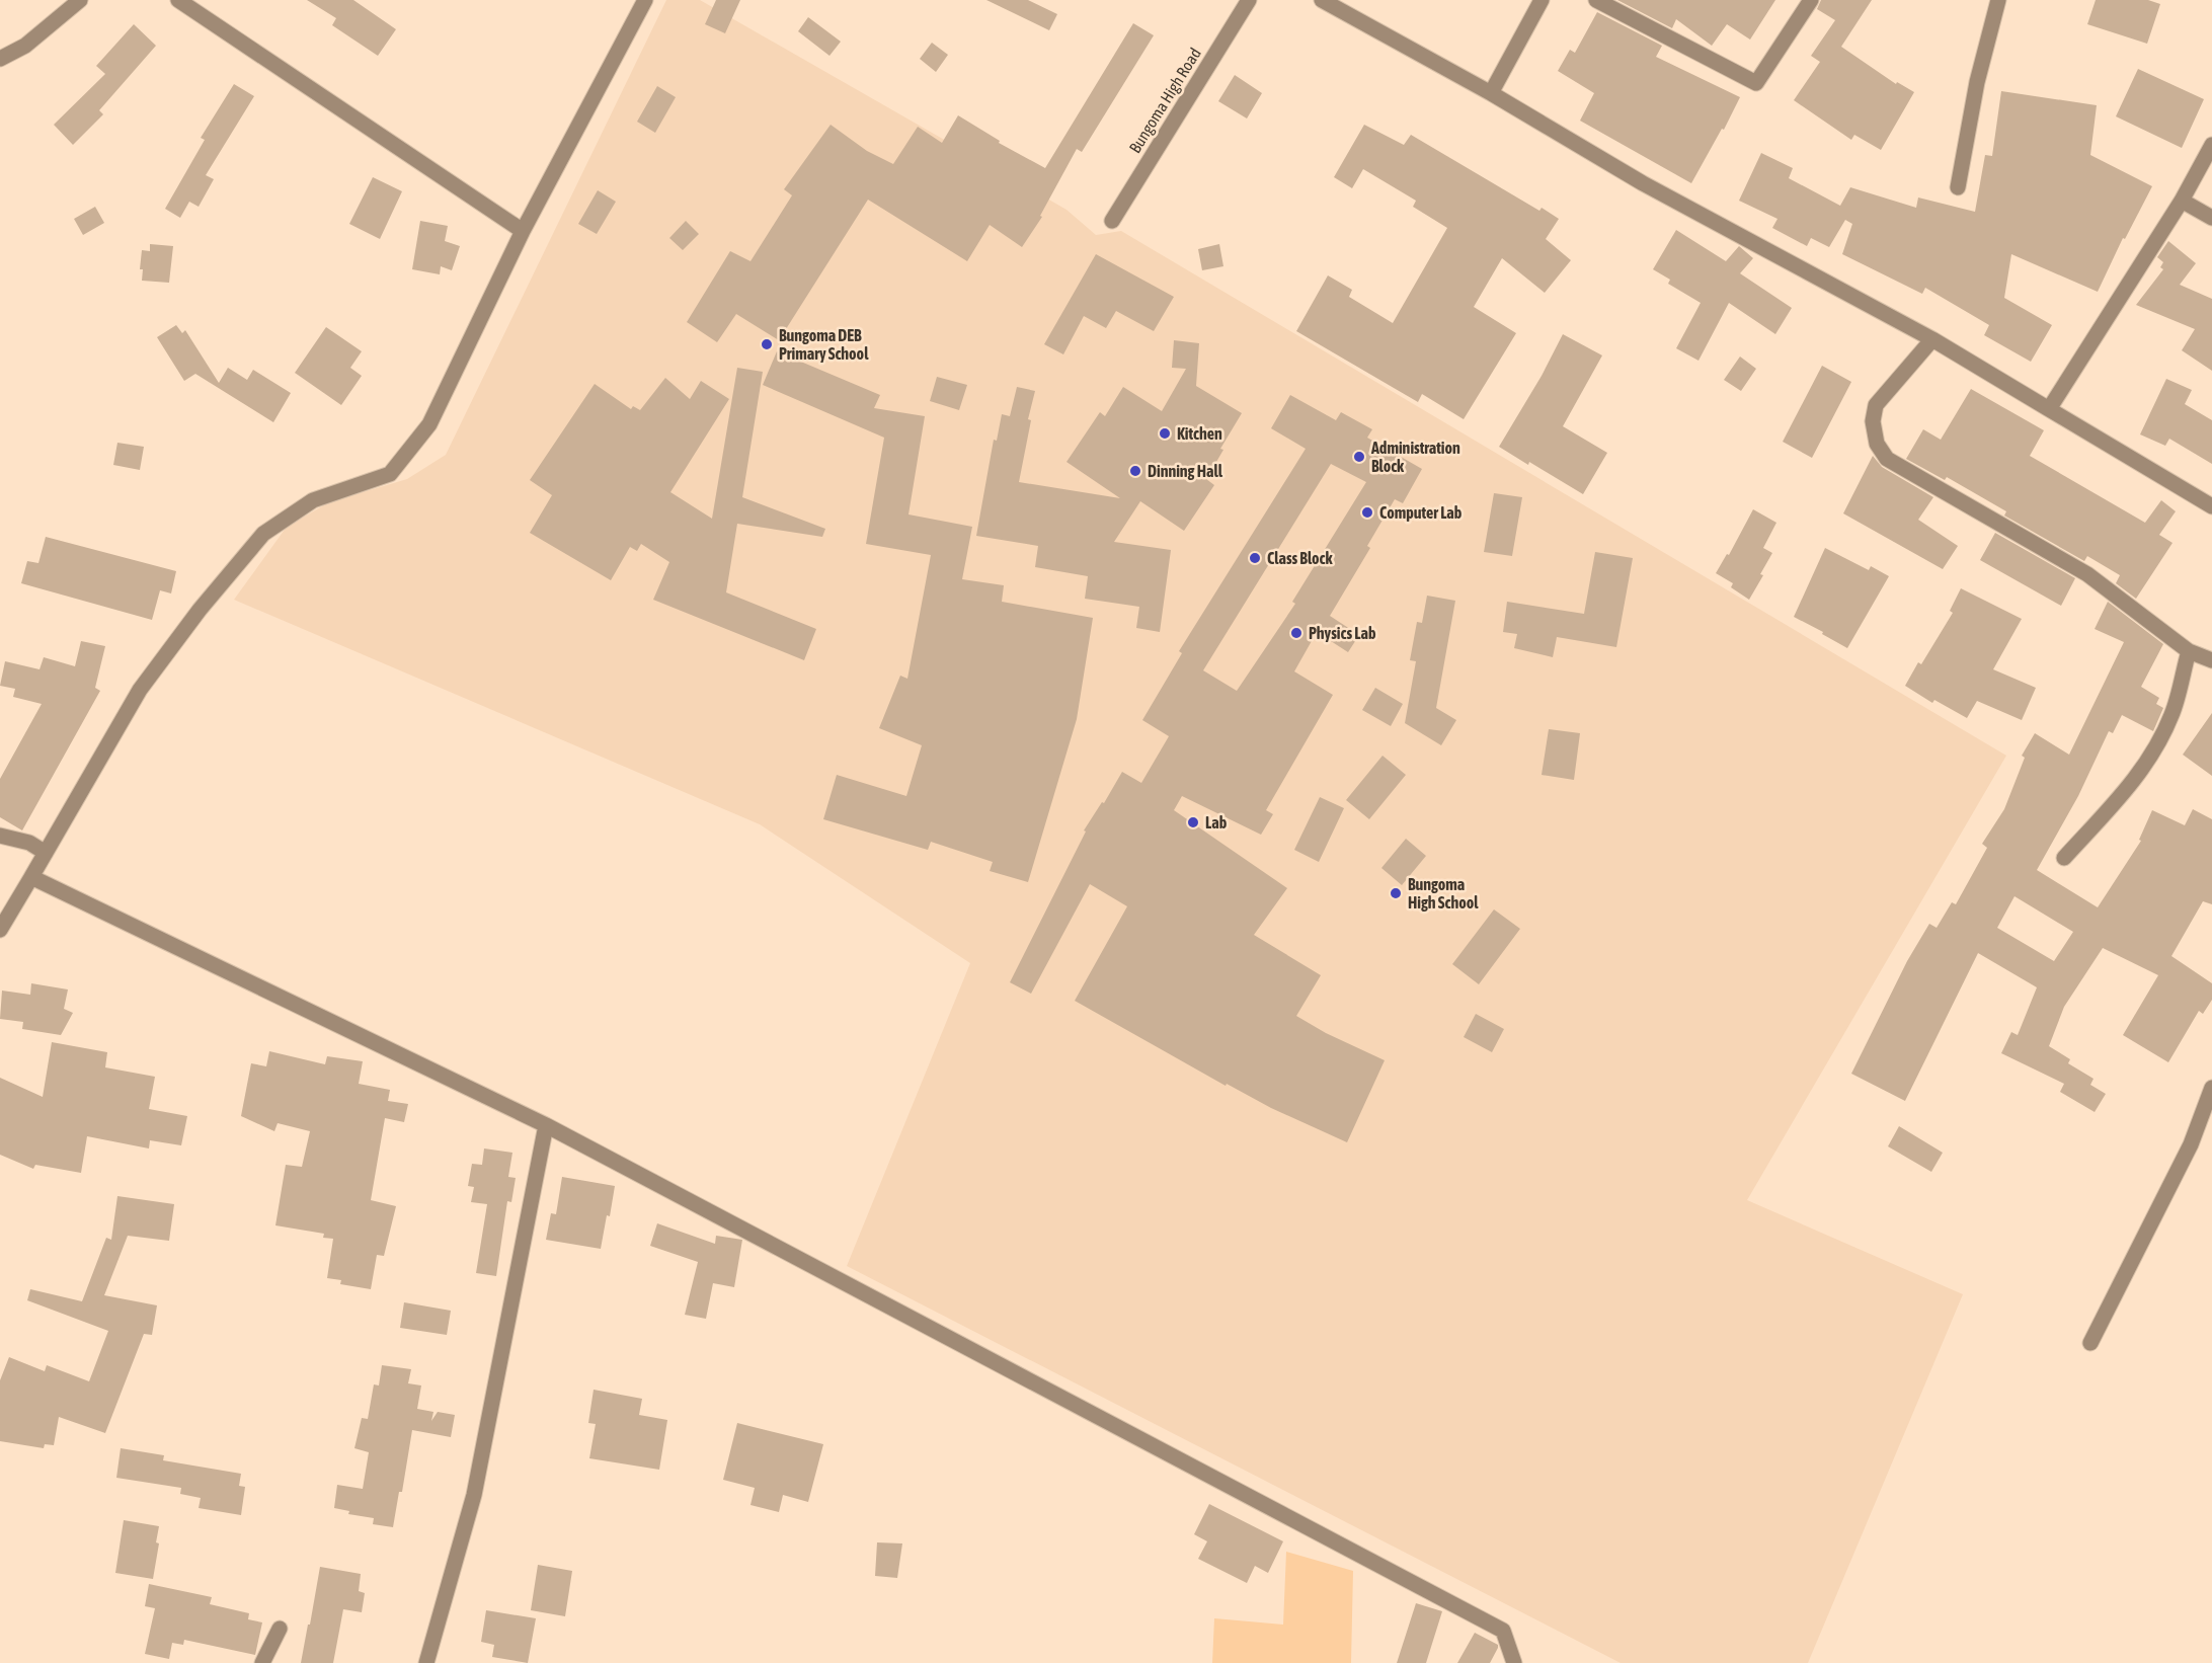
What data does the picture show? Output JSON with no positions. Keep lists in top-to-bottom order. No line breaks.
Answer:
{"streets":{"street":["Bungoma High Road"]},"places":["Bungoma DEB Primary School","Kitchen","Administration Block","Dinning Hall","Computer Lab","Class Block","Physics Lab","Lab","Bungoma High School"]}
